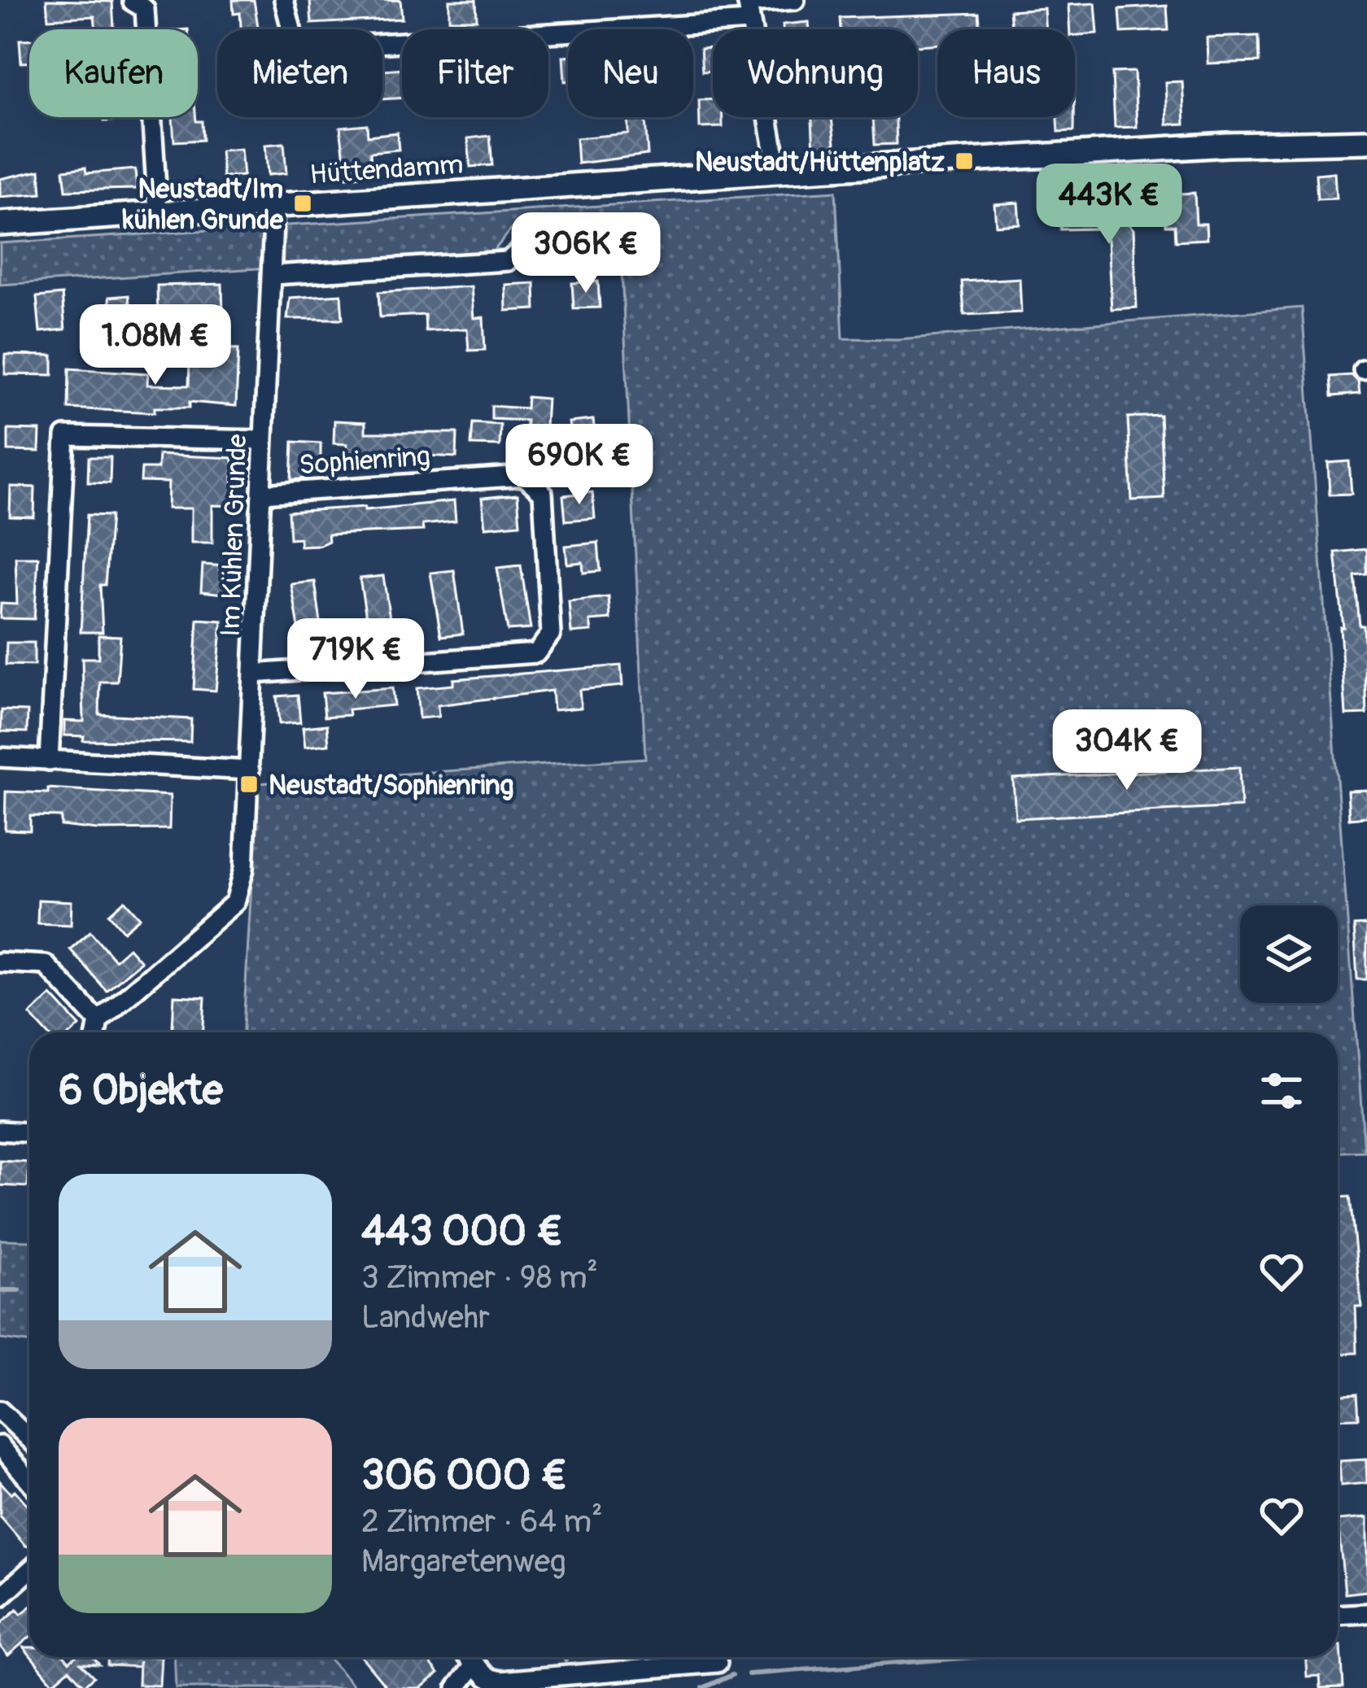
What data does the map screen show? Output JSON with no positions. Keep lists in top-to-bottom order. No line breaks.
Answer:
{"streets":{"street":["Hüttendamm","Sophienring","Im Kühlen Grunde"]},"crossings":[["Hüttendamm","Im Kühlen Grunde"],["Sophienring","Im Kühlen Grunde"]],"places":{"transit":["Neustadt/Hüttenplatz","Neustadt/Im kühlen Grunde","Neustadt/Sophienring"]},"page":{"chip":["Kaufen","Mieten","Filter","Neu","Wohnung","Haus"],"price":["443K €","306K €","1.08M €","690K €","719K €","304K €"],"heading":"6 Objekte","list":[{"name":"443 000 €","note":"3 Zimmer · 98 m² · Landwehr"},{"name":"306 000 €","note":"2 Zimmer · 64 m² · Margaretenweg"}]}}
